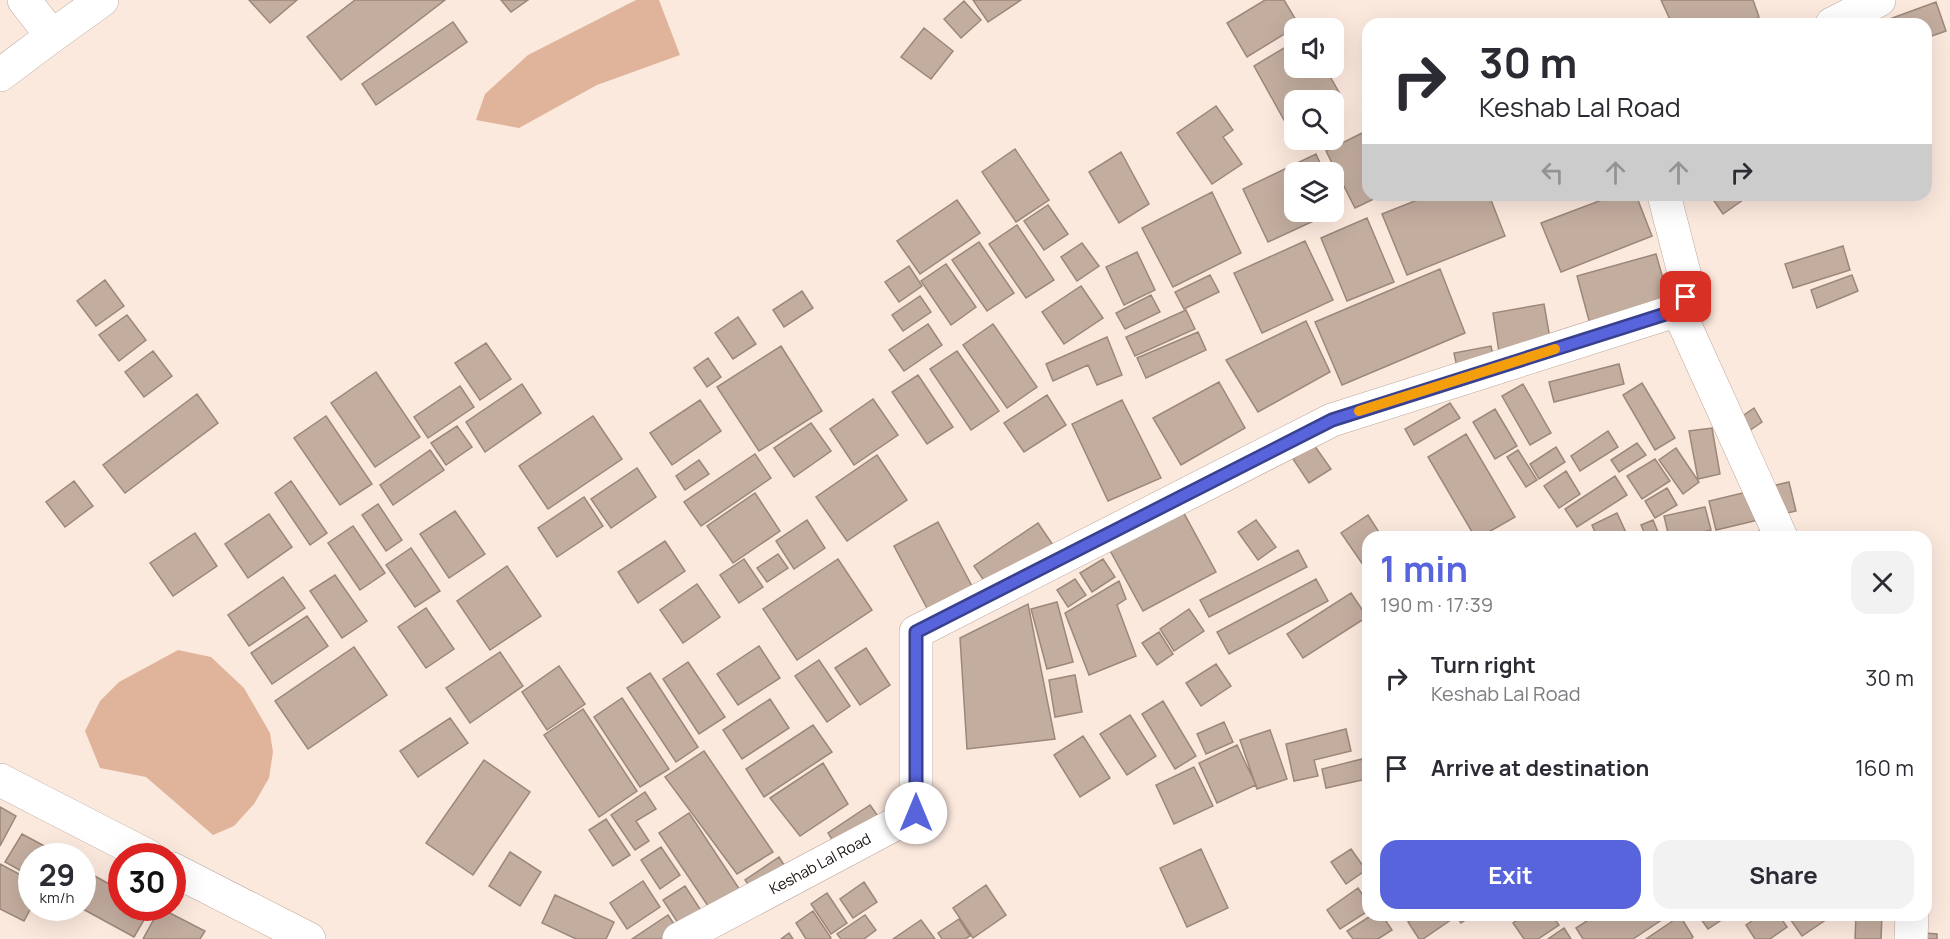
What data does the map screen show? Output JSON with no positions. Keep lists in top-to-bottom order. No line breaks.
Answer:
{"streets":{"main road":["Keshab Lal Road"]},"page":{"turn":["30 m","Keshab Lal Road"],"heading":["1 min","190 m · 17:39"],"list":[{"name":"Turn right","note":"Keshab Lal Road","value":"30 m"},{"name":"Arrive at destination","value":"160 m"}],"buttons":["Exit","Share"],"speed":"29 km/h","limit":"30"}}
